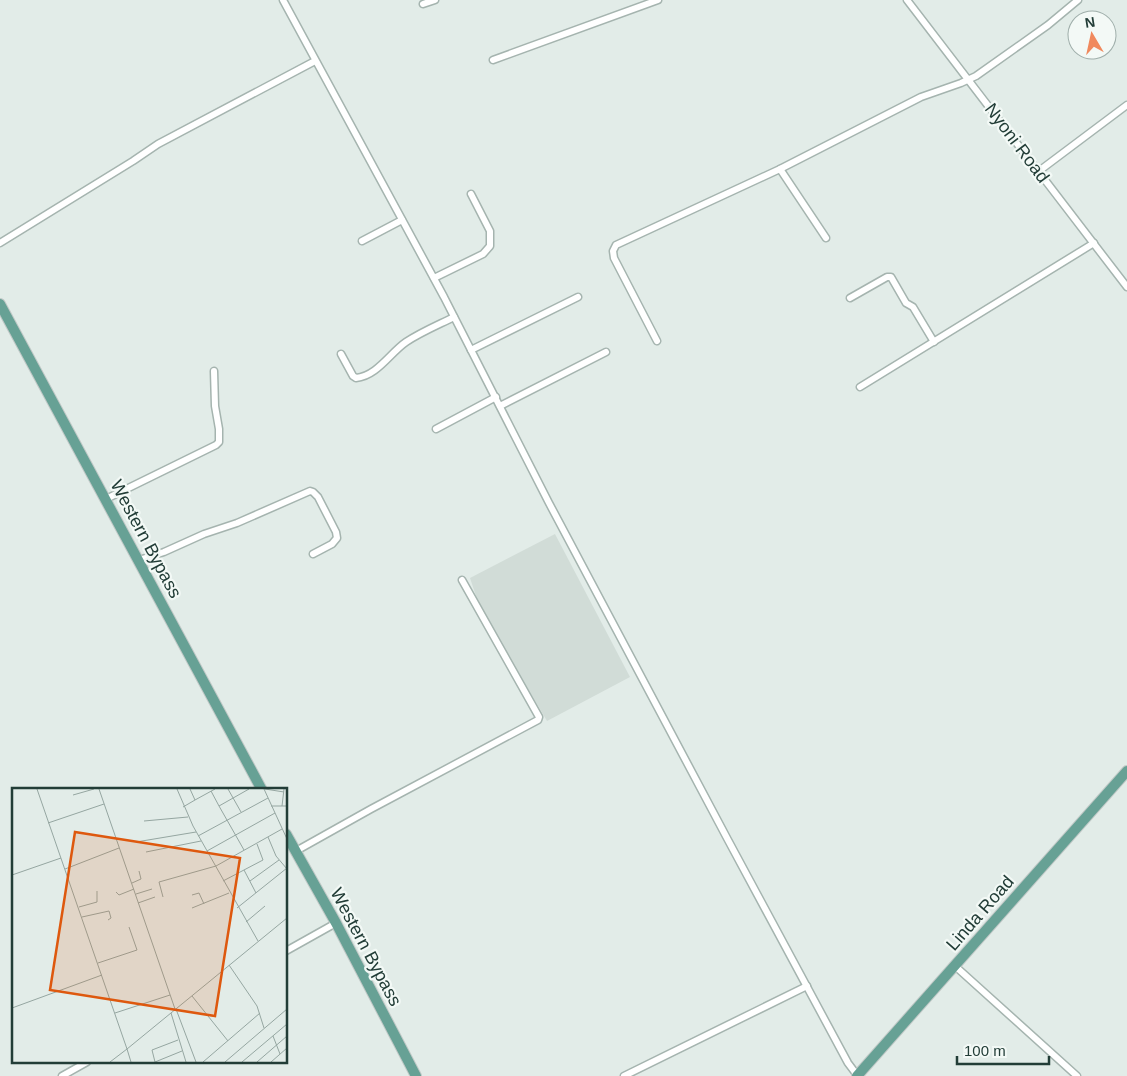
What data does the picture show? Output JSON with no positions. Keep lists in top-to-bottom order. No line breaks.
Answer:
{"streets":{"main road":["Western Bypass","Linda Road"],"street":["Nyoni Road"]},"scale_bar":"100 m","north":"top"}
